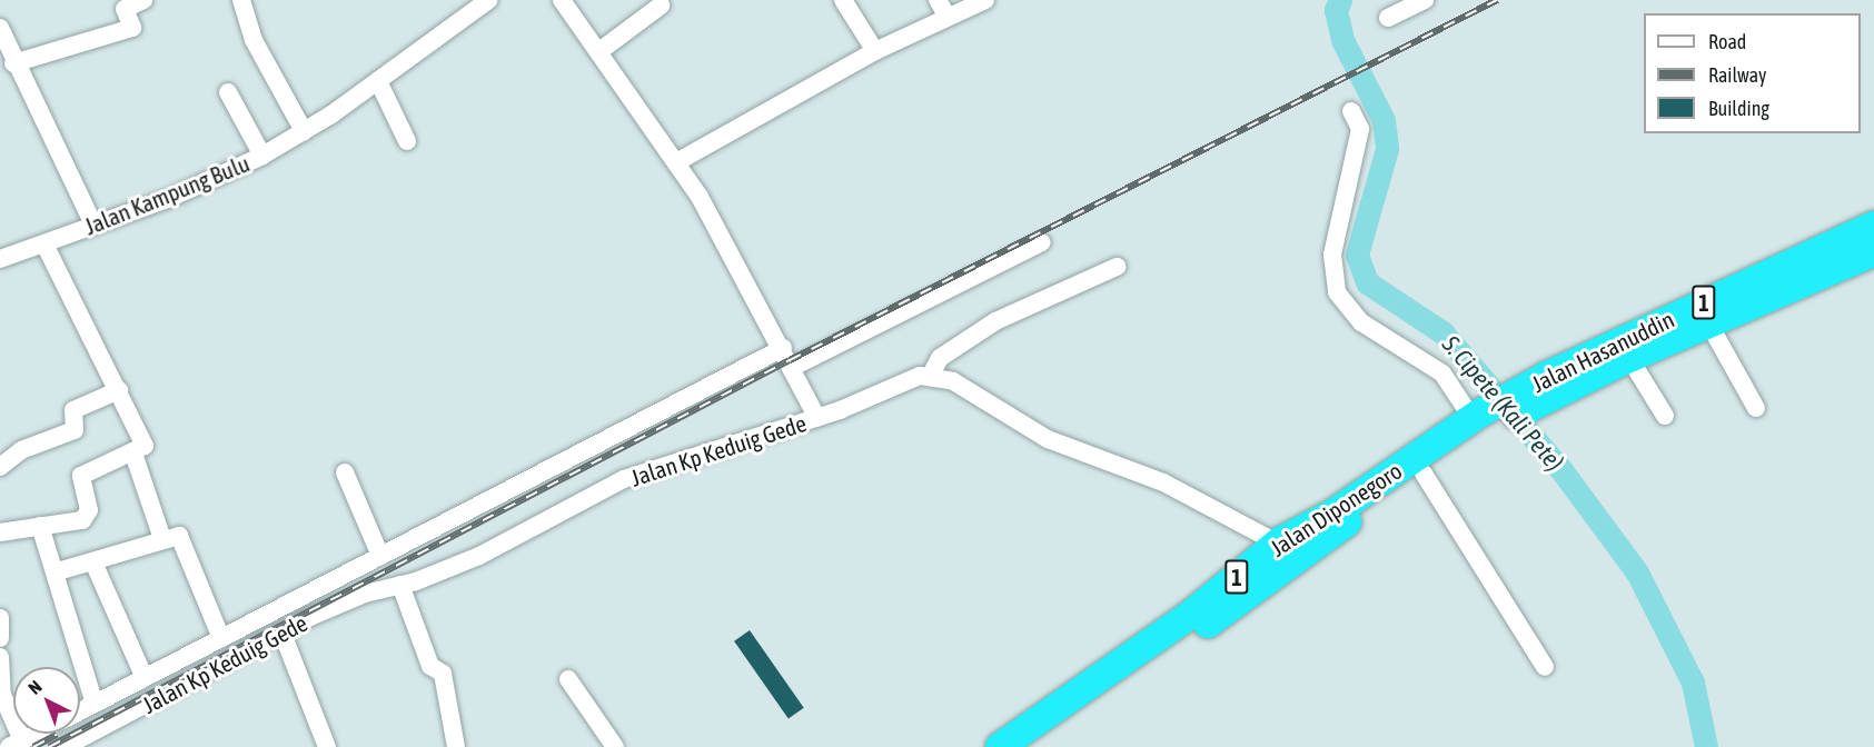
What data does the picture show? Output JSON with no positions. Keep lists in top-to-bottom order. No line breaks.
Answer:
{"streets":{"highway":["1","Jalan Hasanuddin","Jalan Diponegoro"],"street":["Jalan Kampung Bulu","Jalan Kp Keduig Gede"]},"crossings":[["Jalan Hasanuddin","Jalan Diponegoro"]],"water":["S. Cipete (Kali Pete)"],"legend":["Road","Railway","Building"],"north":"top left"}
